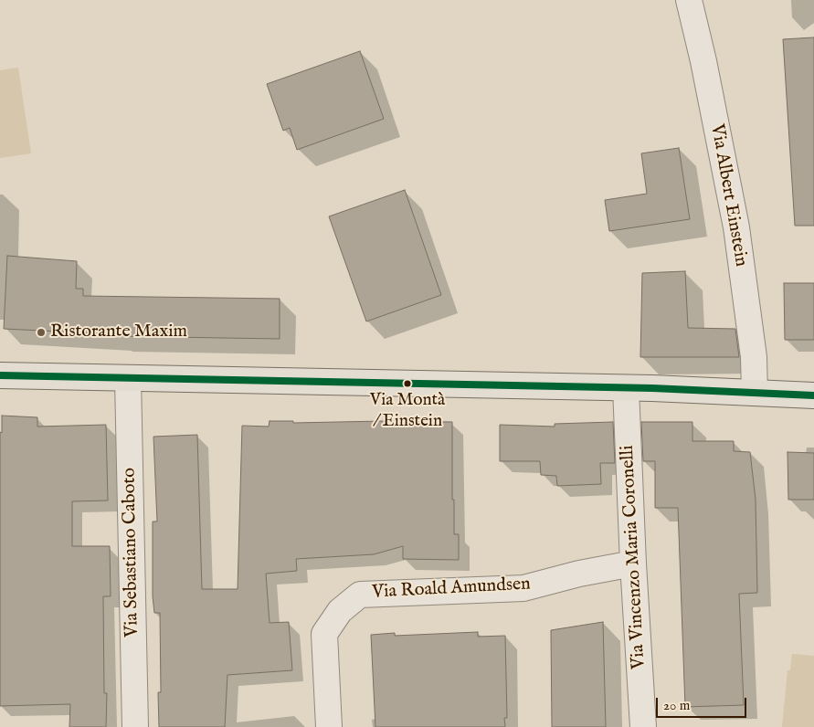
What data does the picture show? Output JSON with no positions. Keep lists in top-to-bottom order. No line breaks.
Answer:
{"streets":{"street":["Via Albert Einstein","Via Sebastiano Caboto","Via Vincenzo Maria Coronelli","Via Roald Amundsen"]},"crossings":[["Via Vincenzo Maria Coronelli","Via Roald Amundsen"]],"places":["Ristorante Maxim","Via Montà / Einstein"],"scale_bar":"20 m"}
